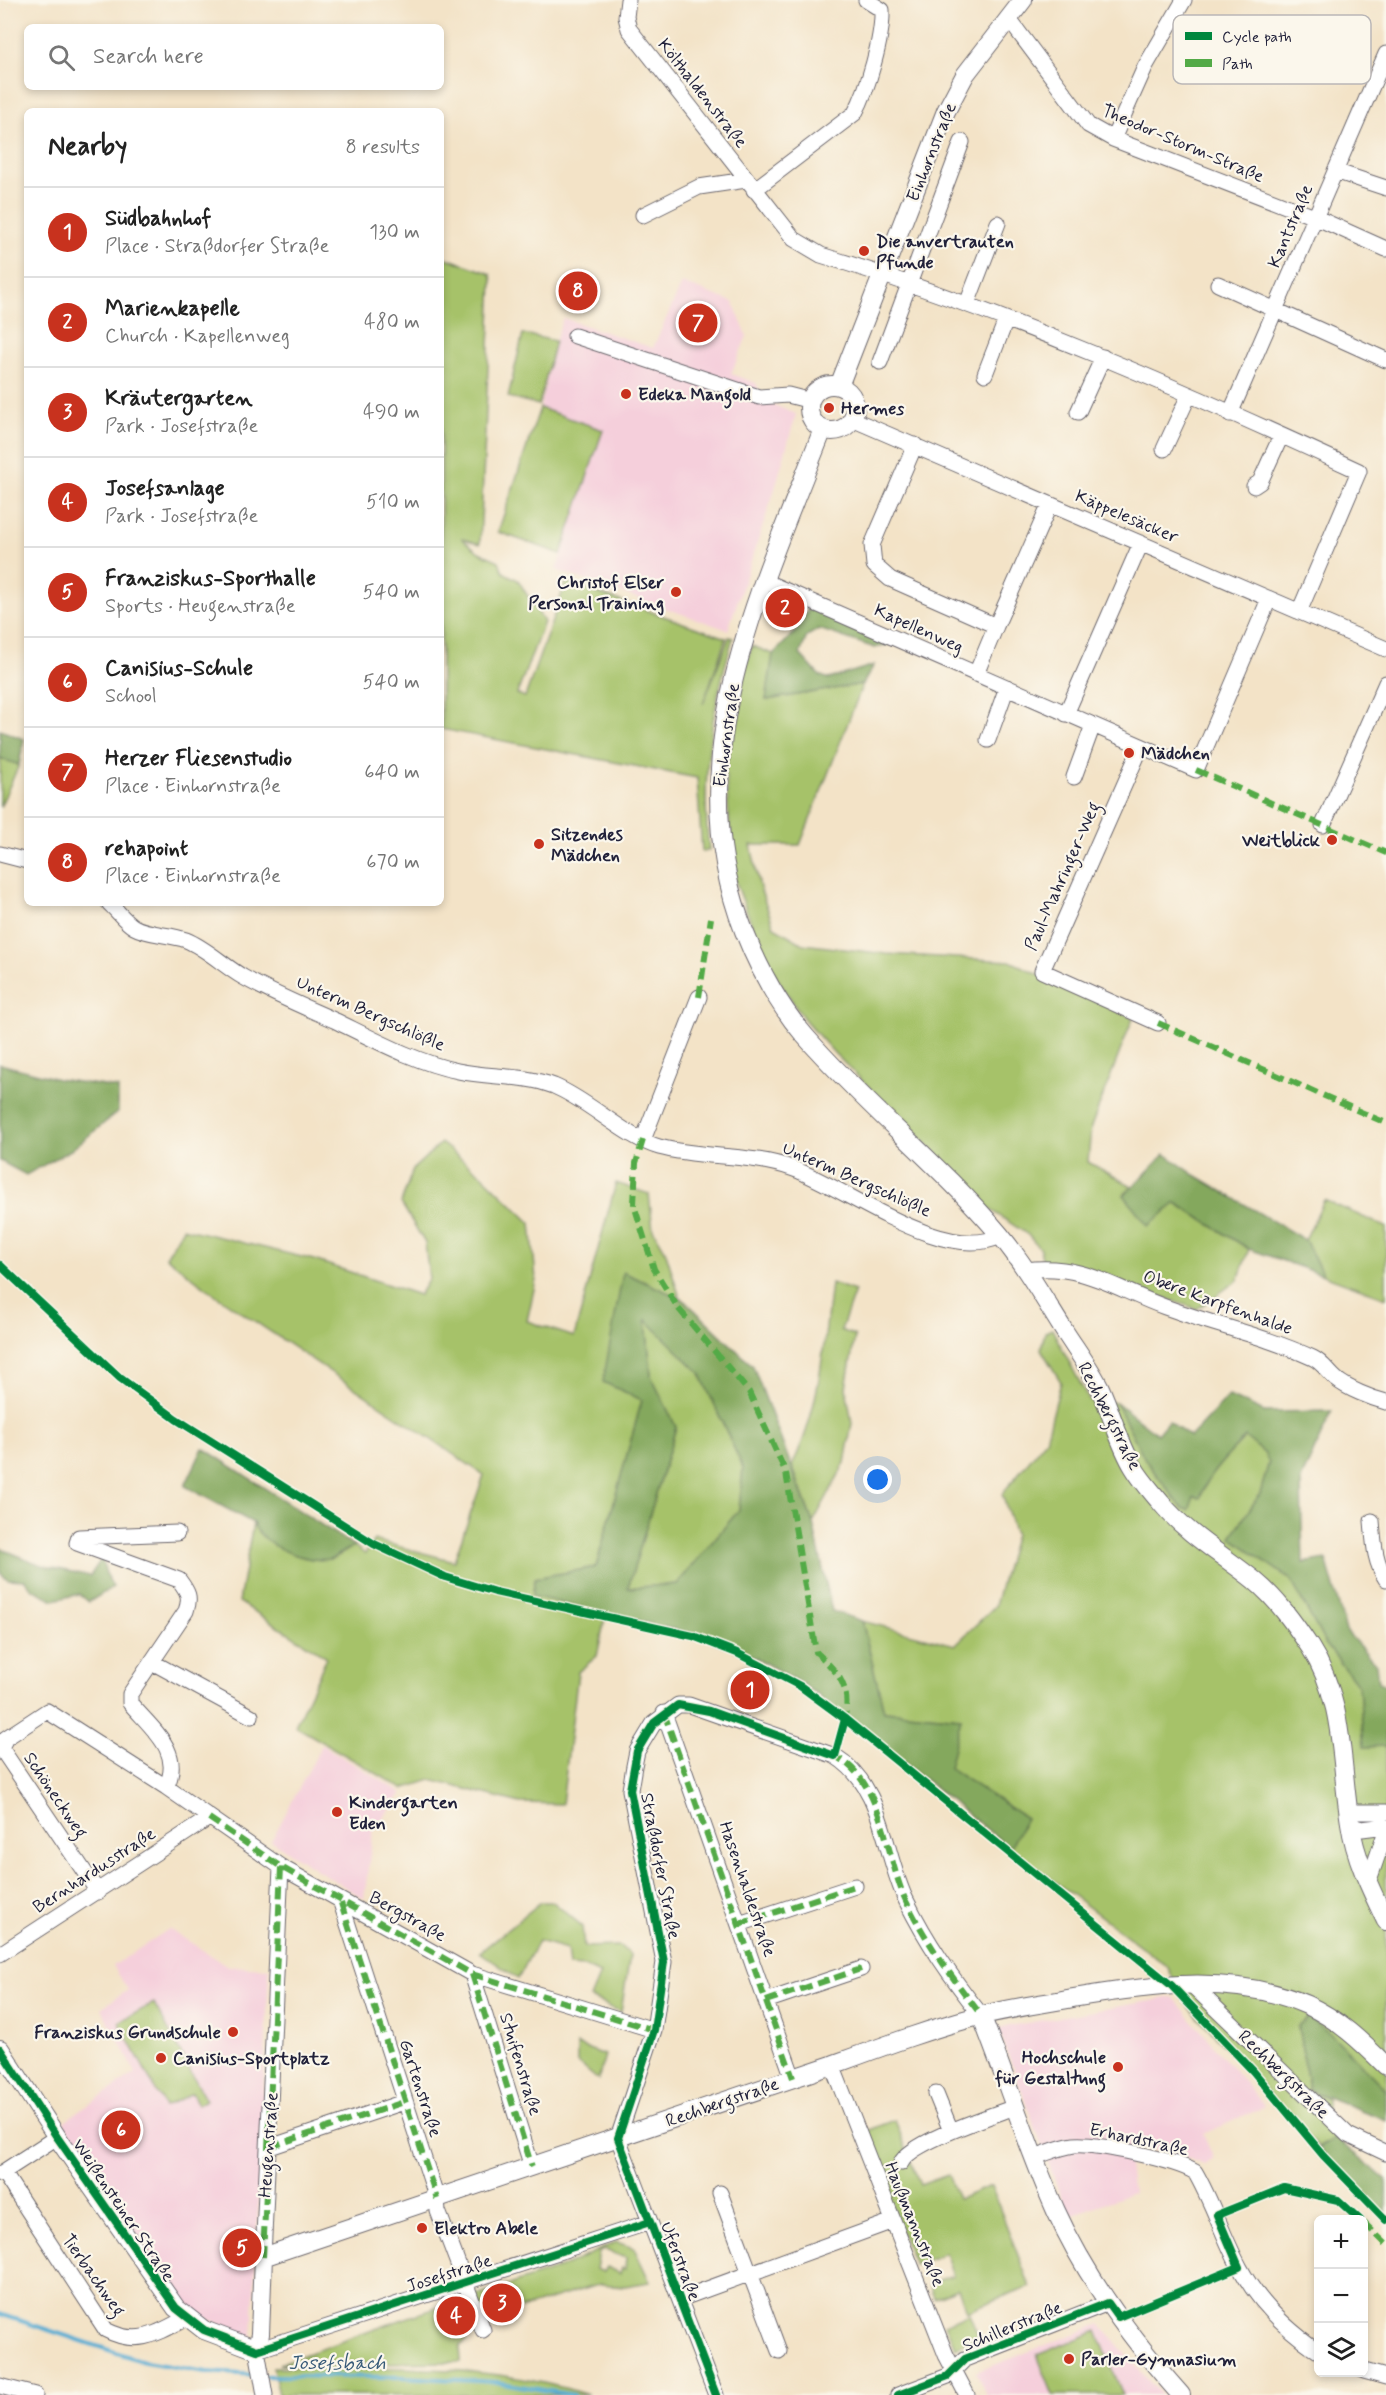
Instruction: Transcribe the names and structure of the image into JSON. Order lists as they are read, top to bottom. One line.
{"streets":{"main road":["Einhornstraße","Rechbergstraße","Heugenstraße","Weißensteiner Straße"],"street":["Költhaldenstraße","Theodor-Storm-Straße","Kantstraße","Käppelesäcker","Kapellenweg","Paul-Mahringer-Weg","Unterm Bergschlößle","Obere Karpfenhalde","Schöneckweg","Straßdorfer Straße","Bernhardusstraße","Hasenhaldestraße","Bergstraße","Stuifenstraße","Gartenstraße","Erhardstraße","Haußmannstraße","Uferstraße","Josefstraße","Tierbachweg","Schillerstraße"]},"crossings":[["Költhaldenstraße","Einhornstraße"],["Költhaldenstraße","Kantstraße"],["Költhaldenstraße","Käppelesäcker"],["Theodor-Storm-Straße","Einhornstraße"],["Theodor-Storm-Straße","Kantstraße"],["Einhornstraße","Käppelesäcker"],["Einhornstraße","Kapellenweg"],["Einhornstraße","Rechbergstraße"],["Käppelesäcker","Kapellenweg"],["Kapellenweg","Paul-Mahringer-Weg"],["Unterm Bergschlößle","Rechbergstraße"],["Obere Karpfenhalde","Rechbergstraße"],["Rechbergstraße","Straßdorfer Straße"],["Rechbergstraße","Hasenhaldestraße"],["Rechbergstraße","Stuifenstraße"],["Rechbergstraße","Gartenstraße"],["Rechbergstraße","Heugenstraße"],["Rechbergstraße","Haußmannstraße"],["Rechbergstraße","Uferstraße"],["Schöneckweg","Bernhardusstraße"],["Schöneckweg","Bergstraße"],["Straßdorfer Straße","Hasenhaldestraße"],["Straßdorfer Straße","Bergstraße"],["Straßdorfer Straße","Uferstraße"],["Bernhardusstraße","Bergstraße"],["Bergstraße","Stuifenstraße"],["Bergstraße","Gartenstraße"],["Bergstraße","Heugenstraße"],["Gartenstraße","Josefstraße"],["Heugenstraße","Weißensteiner Straße"],["Heugenstraße","Josefstraße"],["Weißensteiner Straße","Josefstraße"],["Weißensteiner Straße","Tierbachweg"],["Haußmannstraße","Schillerstraße"],["Uferstraße","Josefstraße"]],"water":["Josefsbach"],"places":["Die anvertrauten Pfunde","Edeka Mangold","Hermes","Christof Elser Personal Training","Mädchen","Weitblick","Sitzendes Mädchen","Kindergarten Eden","Franziskus Grundschule","Canisius-Sportplatz","Hochschule für Gestaltung","Elektro Abele","Parler-Gymnasium"],"legend":["Cycle path","Path"],"page":{"search":"Search here","heading":["Nearby","8 results"],"list":[{"mark":"1","name":"Südbahnhof","note":"Place · Straßdorfer Straße","value":"130 m"},{"mark":"2","name":"Marienkapelle","note":"Church · Kapellenweg","value":"480 m"},{"mark":"3","name":"Kräutergarten","note":"Park · Josefstraße","value":"490 m"},{"mark":"4","name":"Josefsanlage","note":"Park · Josefstraße","value":"510 m"},{"mark":"5","name":"Franziskus-Sporthalle","note":"Sports · Heugenstraße","value":"540 m"},{"mark":"6","name":"Canisius-Schule","note":"School","value":"540 m"},{"mark":"7","name":"Herzer Fliesenstudio","note":"Place · Einhornstraße","value":"640 m"},{"mark":"8","name":"rehapoint","note":"Place · Einhornstraße","value":"670 m"}],"pins":["8","7","2","1","6","5","3","4"],"map_buttons":["+","−"]}}
